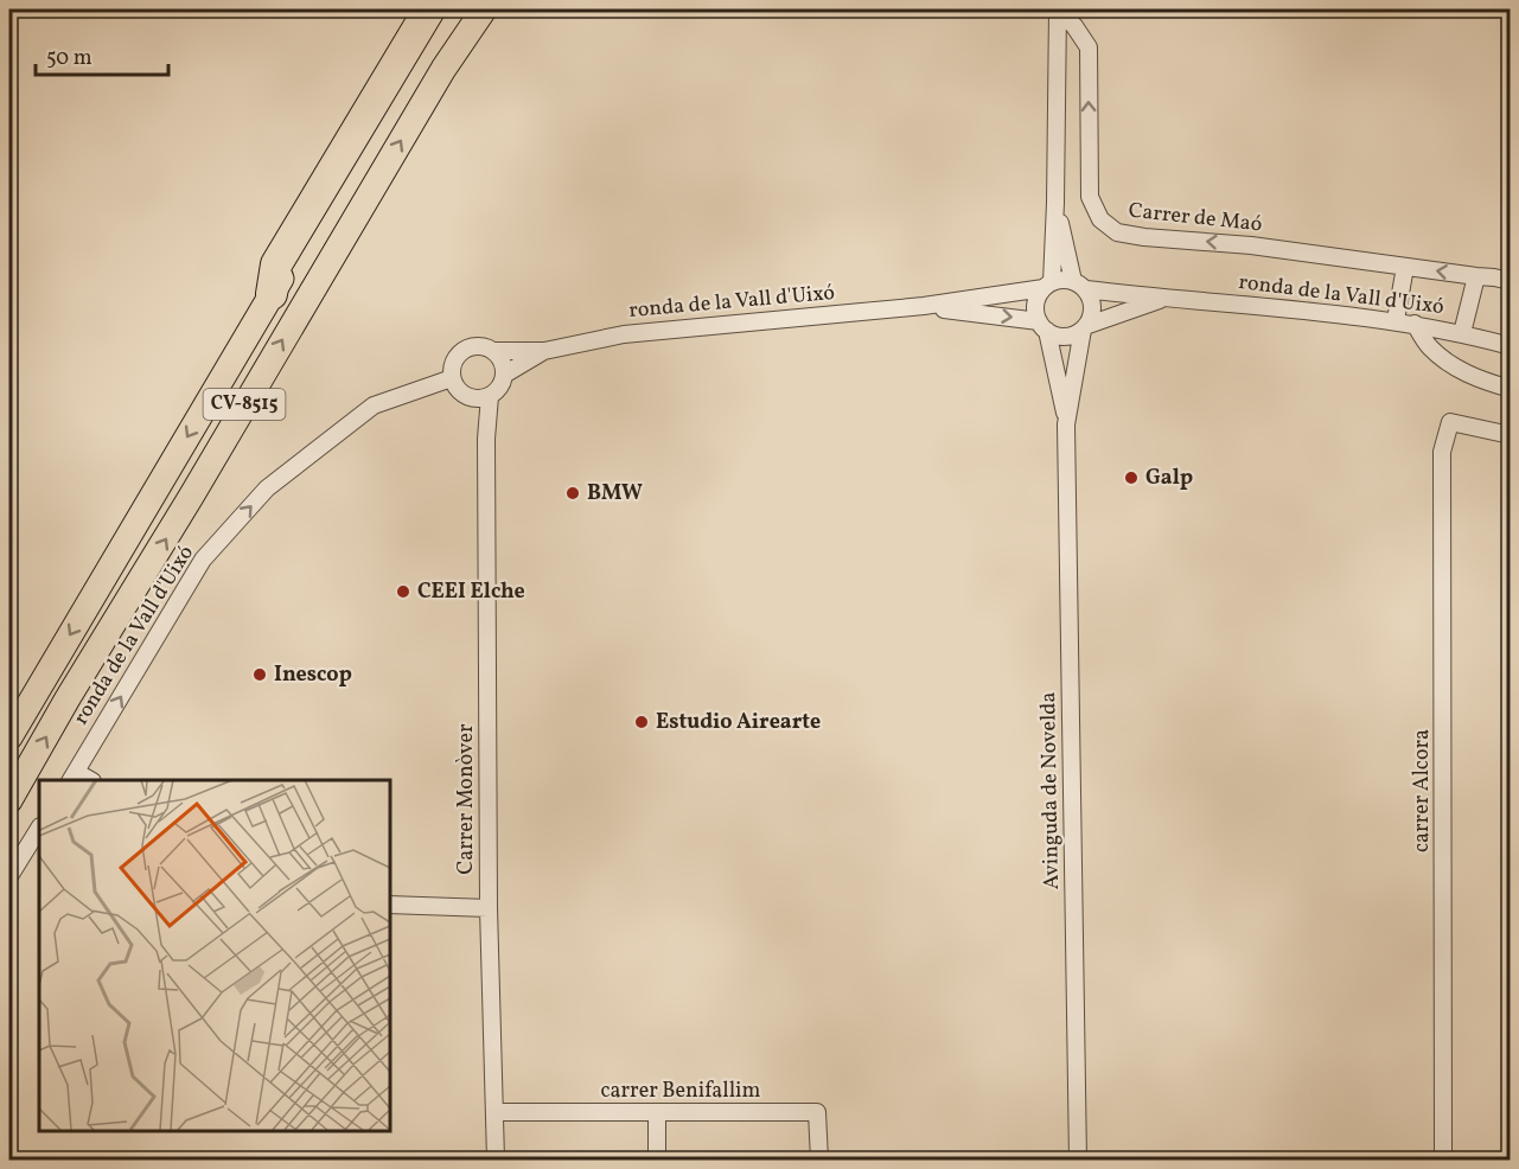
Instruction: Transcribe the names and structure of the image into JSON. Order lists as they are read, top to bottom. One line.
{"streets":{"main road":["CV-8515"],"street":["Carrer de Maó","ronda de la Vall d'Uixó","Avinguda de Novelda","carrer Alcora","Carrer Monòver","carrer Benifallim"]},"crossings":[["ronda de la Vall d'Uixó","Carrer Monòver"],["Carrer Monòver","carrer Benifallim"]],"one_way":["Carrer de Maó"],"places":["Galp","BMW","CEEI Elche","Inescop","Estudio Airearte"],"scale_bar":"50 m"}
